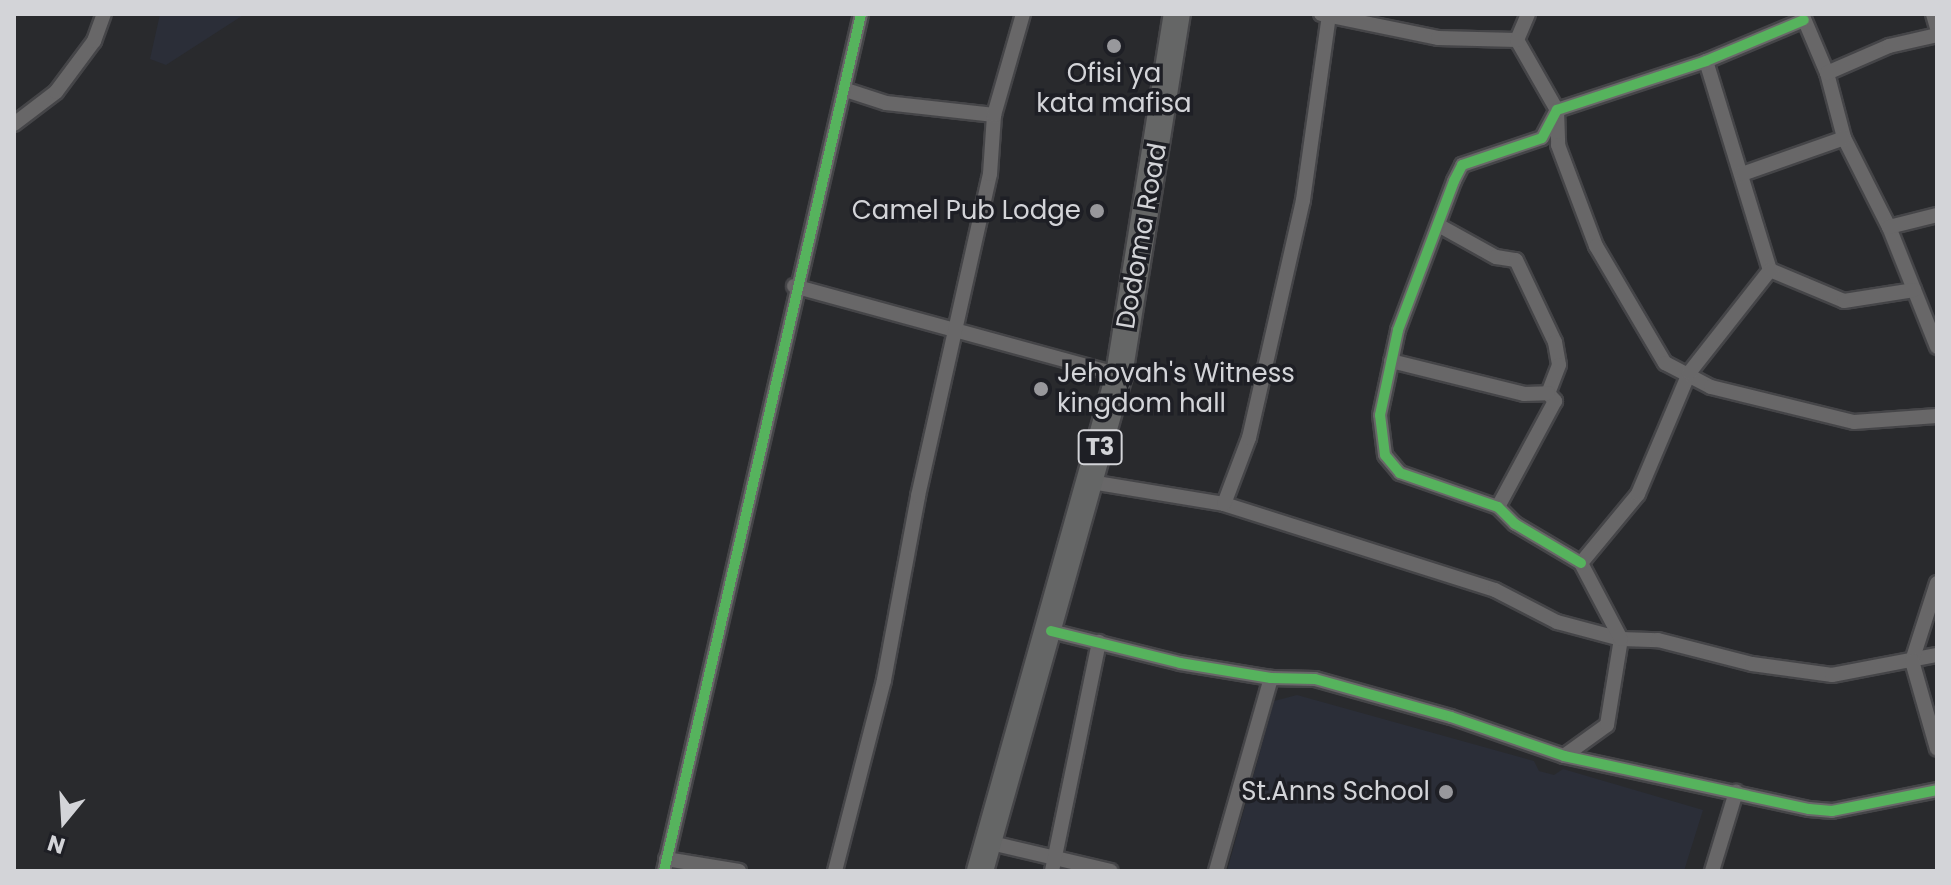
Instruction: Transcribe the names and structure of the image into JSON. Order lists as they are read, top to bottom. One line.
{"streets":{"highway":["Dodoma Road","T3"]},"places":["Ofisi ya kata mafisa","Camel Pub Lodge","Jehovah's Witness kingdom hall","St.Anns School"],"north":"bottom"}
